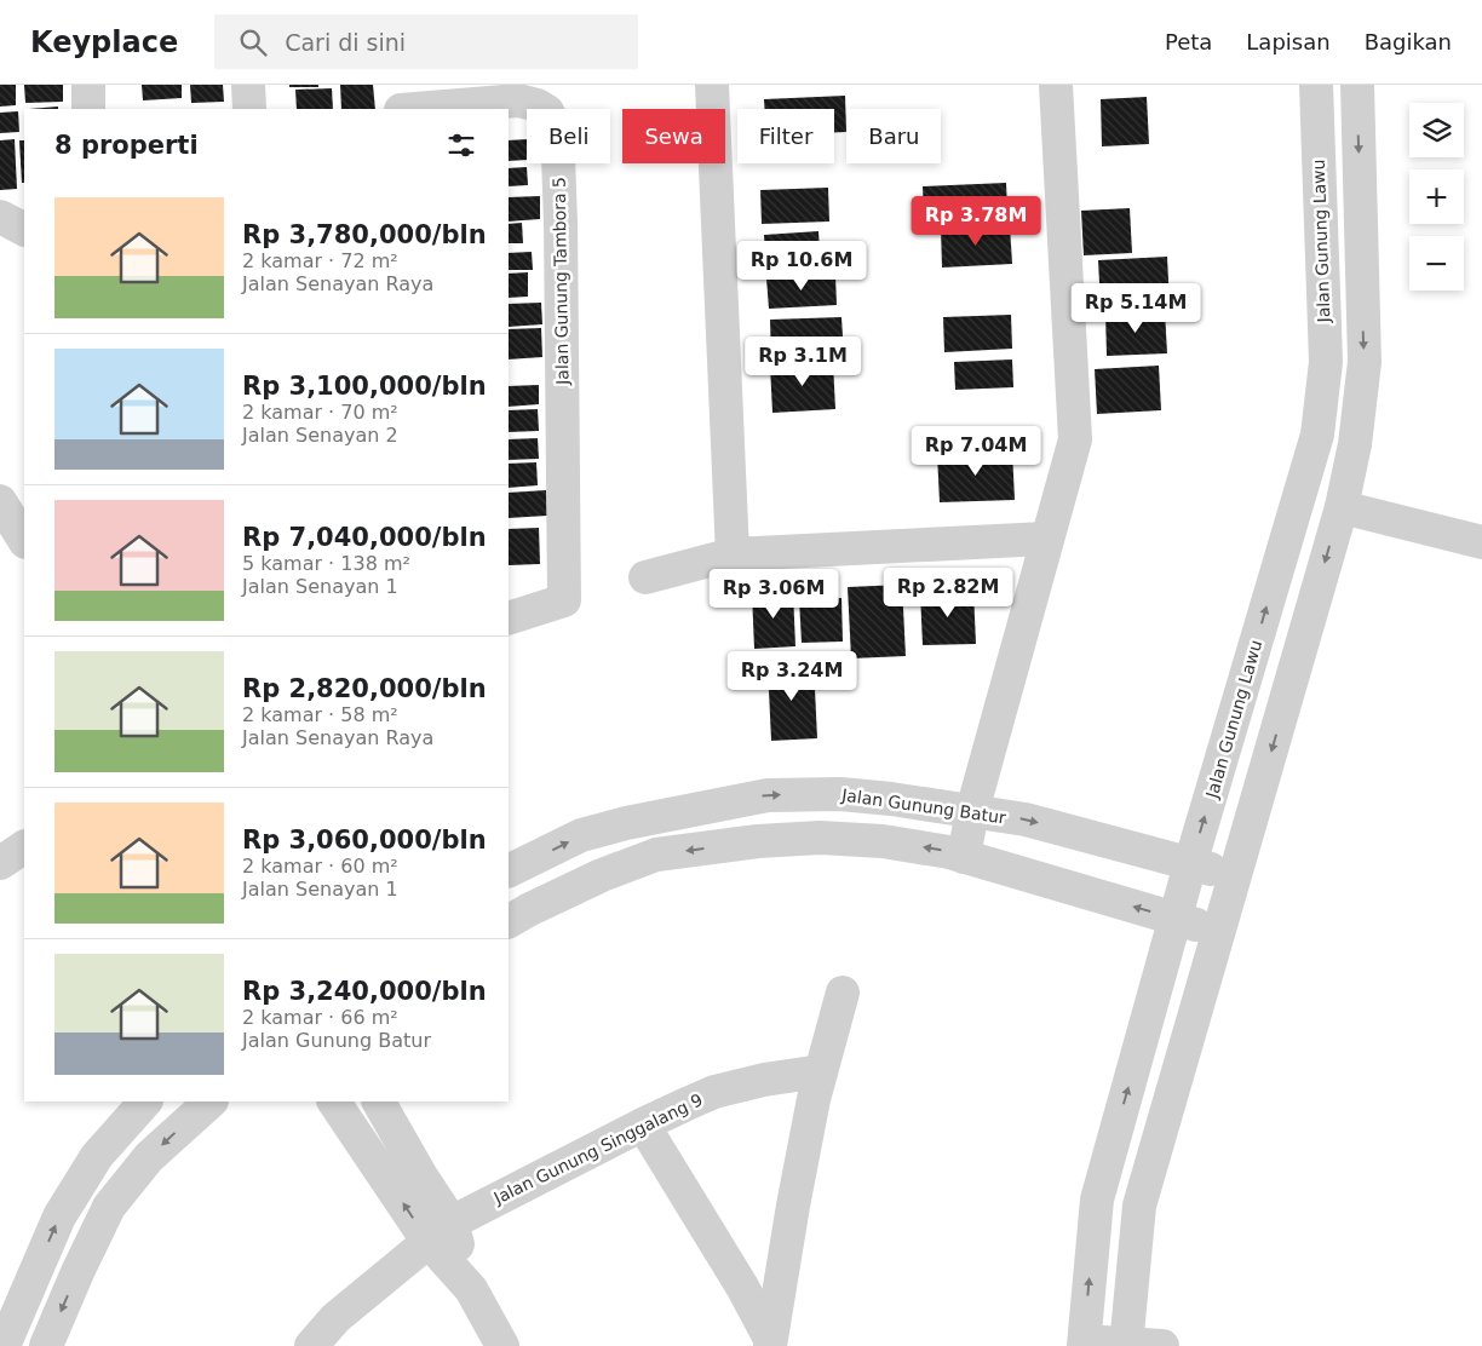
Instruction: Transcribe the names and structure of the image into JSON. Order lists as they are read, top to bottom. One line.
{"streets":{"street":["Jalan Gunung Lawu","Jalan Gunung Tambora 5","Jalan Gunung Batur","Jalan Gunung Singgalang 9"]},"crossings":[["Jalan Gunung Lawu","Jalan Gunung Batur"]],"page":{"header":"Keyplace","search":"Cari di sini","nav":["Peta","Lapisan","Bagikan"],"map_buttons":["+","−"],"chip":["Beli","Sewa","Filter","Baru"],"heading":"8 properti","list":[{"name":"Rp 3,780,000/bln","note":"2 kamar · 72 m² · Jalan Senayan Raya"},{"name":"Rp 3,100,000/bln","note":"2 kamar · 70 m² · Jalan Senayan 2"},{"name":"Rp 7,040,000/bln","note":"5 kamar · 138 m² · Jalan Senayan 1"},{"name":"Rp 2,820,000/bln","note":"2 kamar · 58 m² · Jalan Senayan Raya"},{"name":"Rp 3,060,000/bln","note":"2 kamar · 60 m² · Jalan Senayan 1"},{"name":"Rp 3,240,000/bln","note":"2 kamar · 66 m² · Jalan Gunung Batur"}],"price":["Rp 3.78M","Rp 10.6M","Rp 5.14M","Rp 3.1M","Rp 7.04M","Rp 2.82M","Rp 3.06M","Rp 3.24M"]}}
